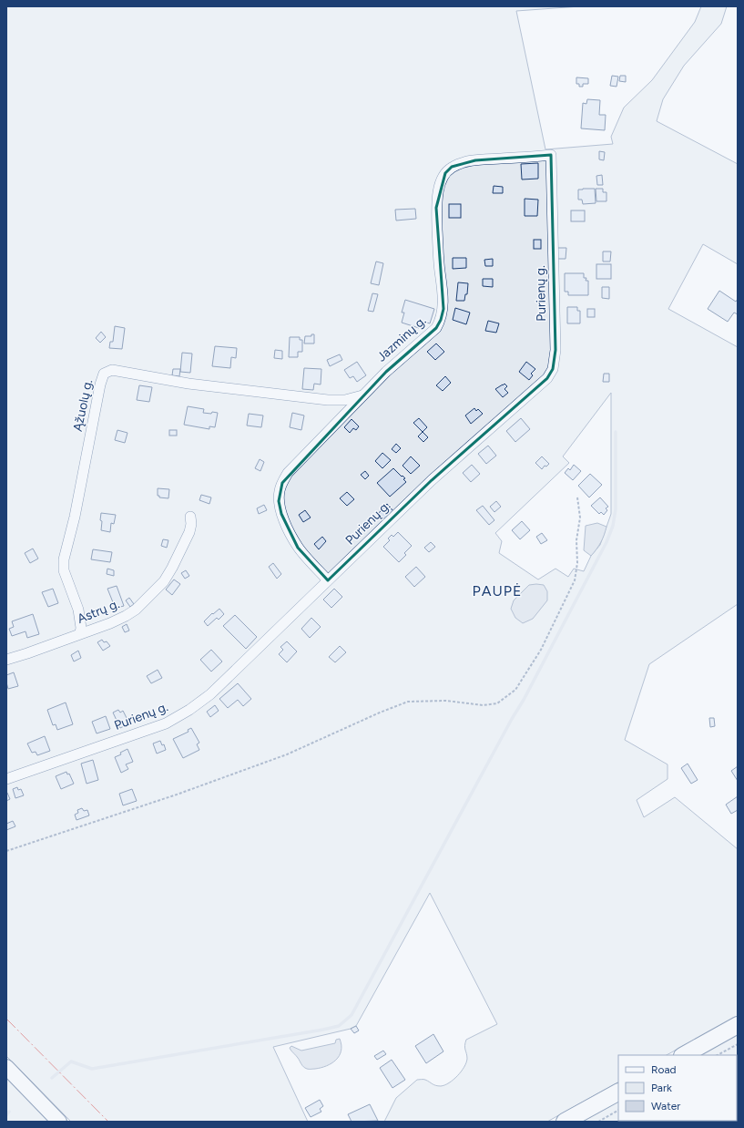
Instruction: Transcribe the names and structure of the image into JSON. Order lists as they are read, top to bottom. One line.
{"streets":{"street":["Purienų g.","Jazminų g.","Ąžuolų g.","Astrų g."]},"crossings":[["Purienų g.","Jazminų g."],["Jazminų g.","Ąžuolų g."],["Ąžuolų g.","Astrų g."]],"districts":["PAUPĖ"],"legend":["Road","Park","Water"]}
